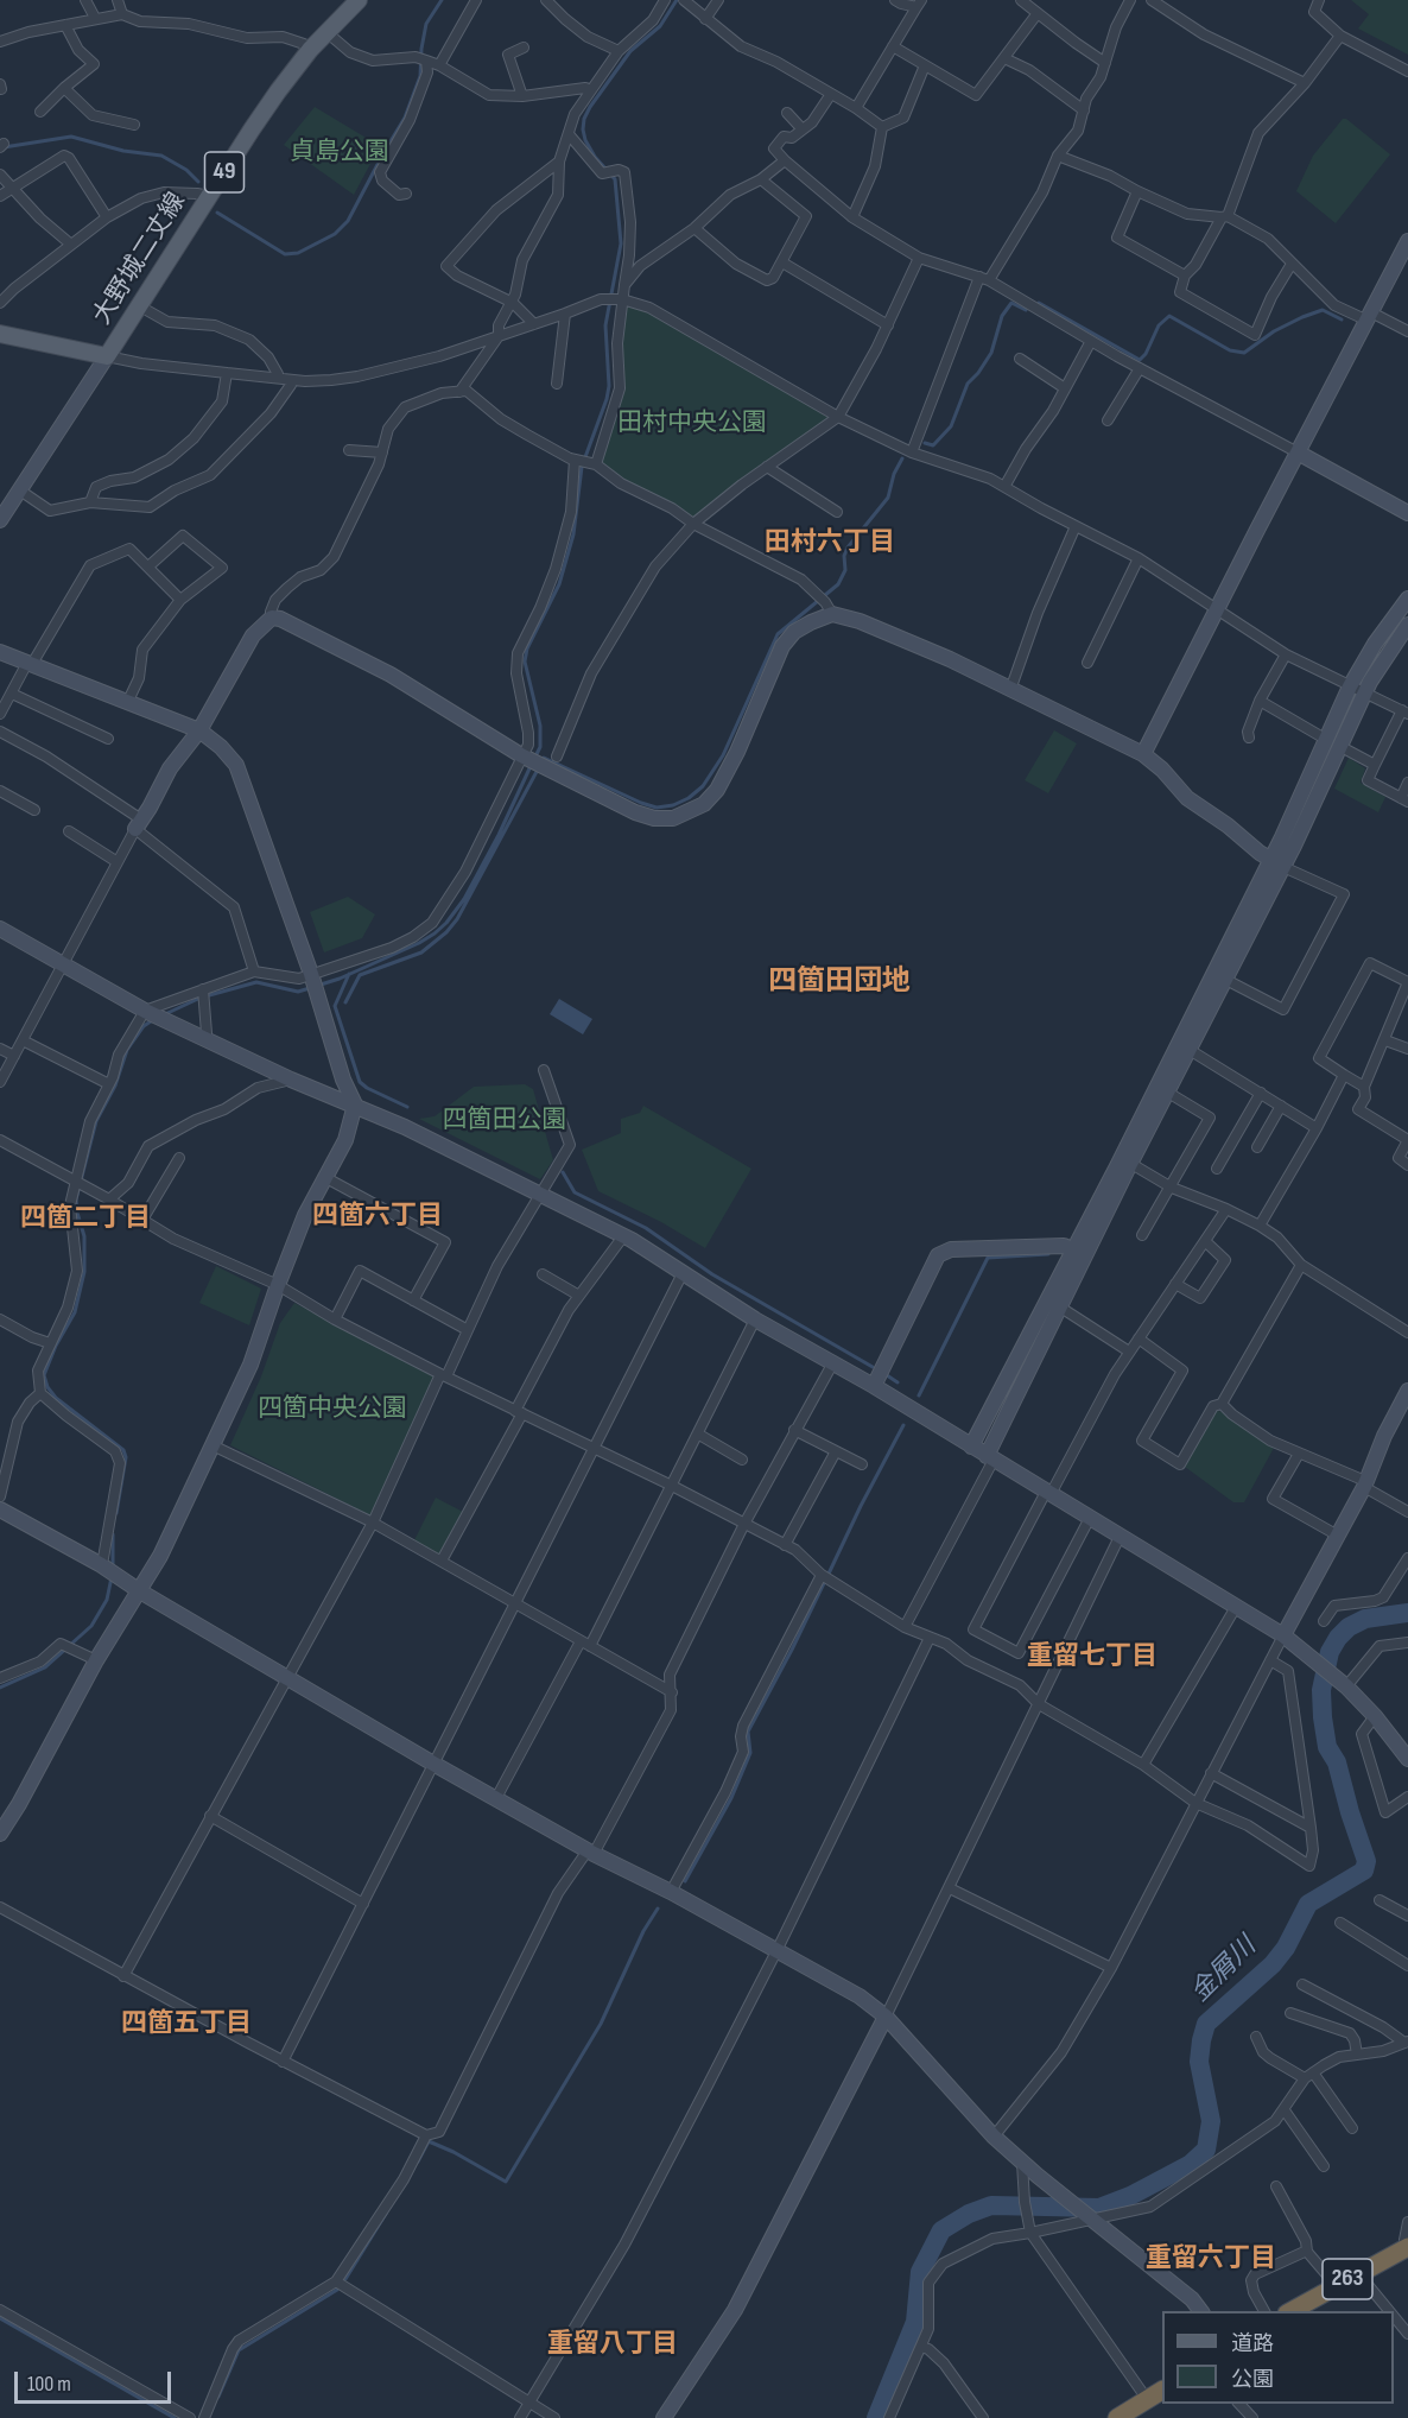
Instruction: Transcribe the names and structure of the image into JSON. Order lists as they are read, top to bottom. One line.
{"streets":{"highway":["263"],"main road":["49","大野城二丈線"]},"districts":["田村六丁目","四箇田団地","四箇六丁目","四箇二丁目","重留七丁目","四箇五丁目","重留六丁目","重留八丁目"],"water":["金屑川"],"parks":["貞島公園","田村中央公園","四箇田公園","四箇中央公園"],"legend":["道路","公園"],"scale_bar":"100 m"}
